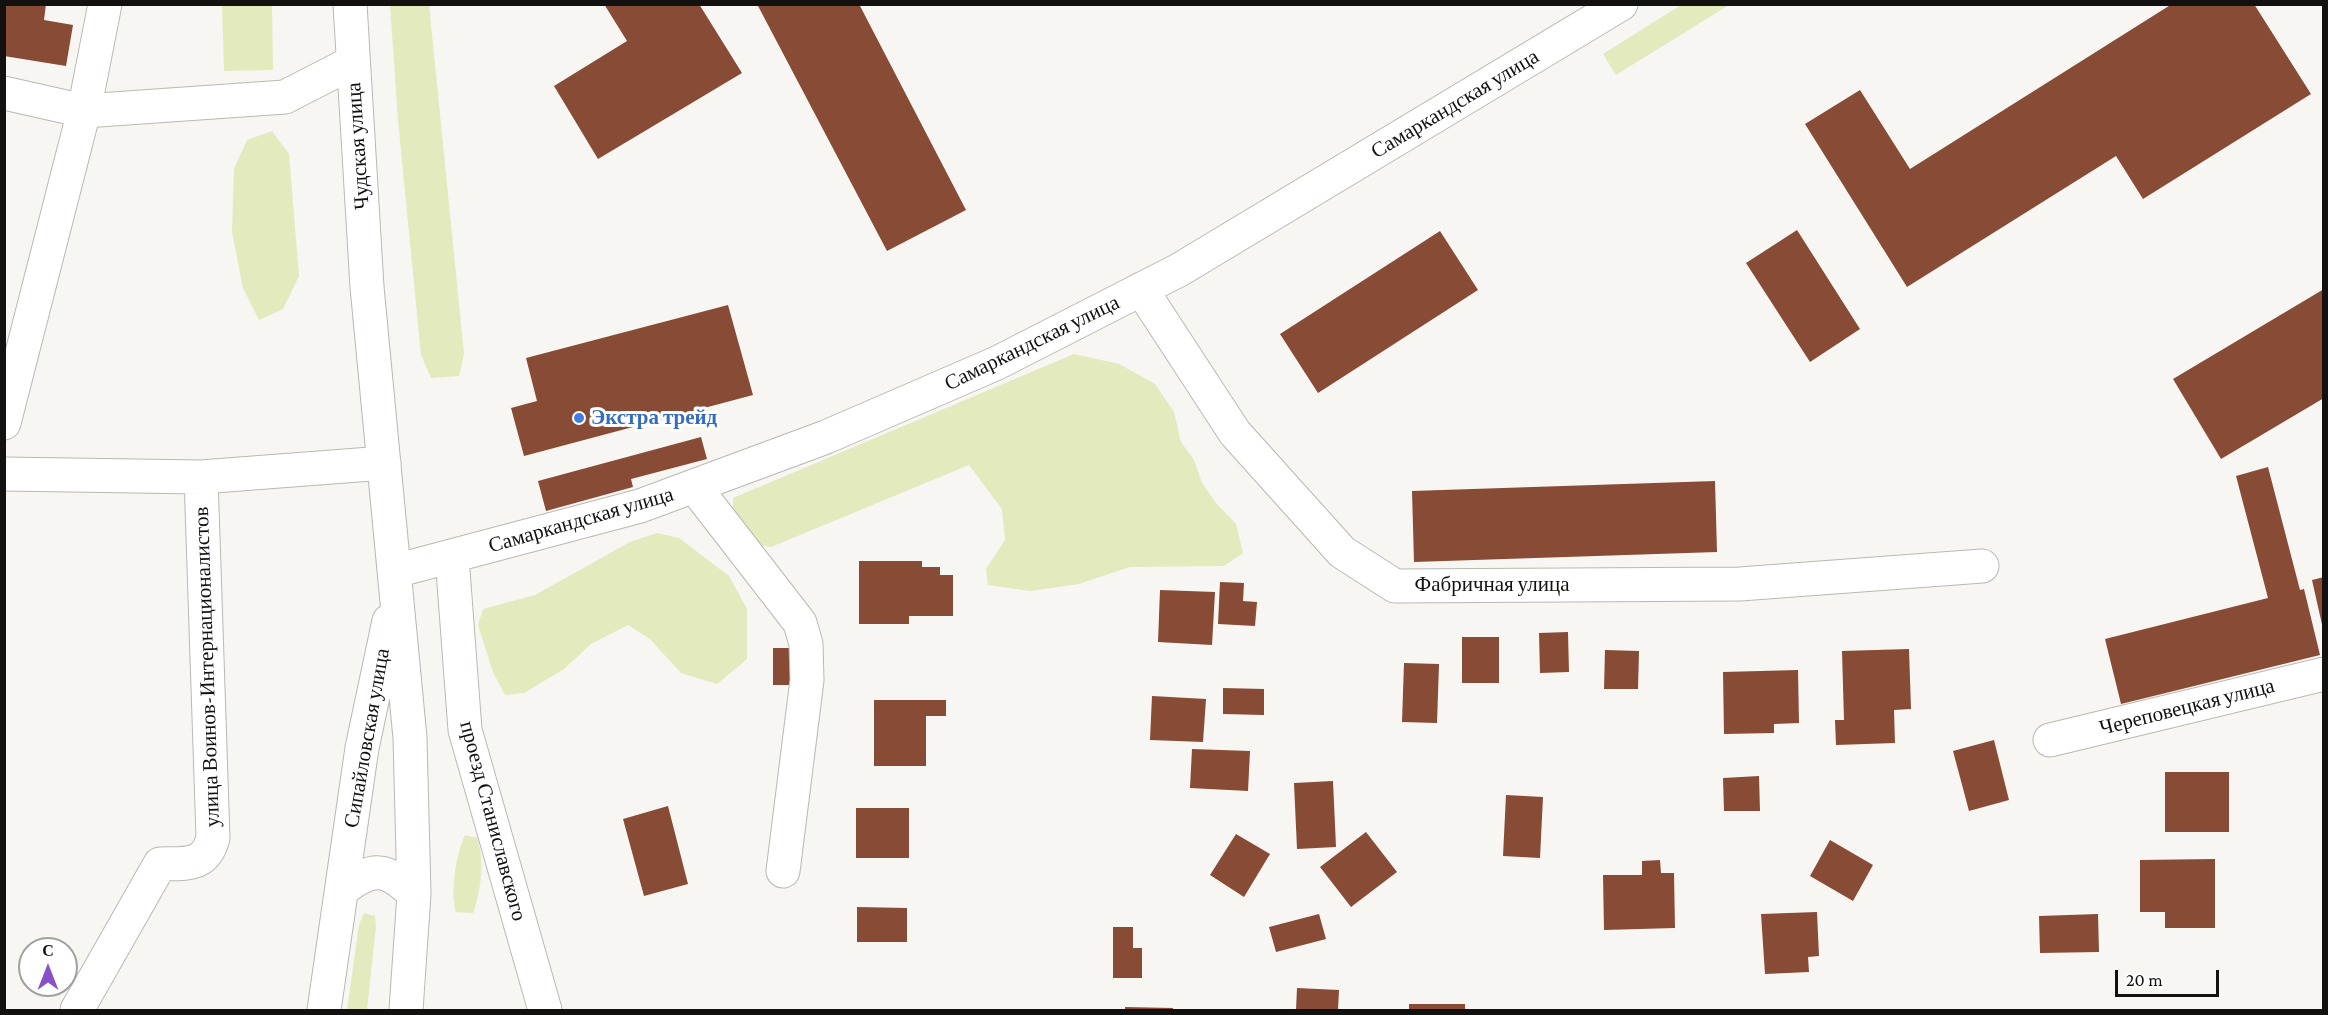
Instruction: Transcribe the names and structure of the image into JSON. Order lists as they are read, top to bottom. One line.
{"streets":{"street":["Самаркандская улица","Чудская улица","Фабричная улица","улица Воинов-Интернационалистов","Череповецкая улица","Сипайловская улица","проезд Станиславского"]},"crossings":[["Самаркандская улица","Фабричная улица"],["Самаркандская улица","Сипайловская улица"],["Самаркандская улица","проезд Станиславского"],["Чудская улица","Сипайловская улица"]],"places":["Экстра трейд"],"scale_bar":"20 m","north":"top"}
